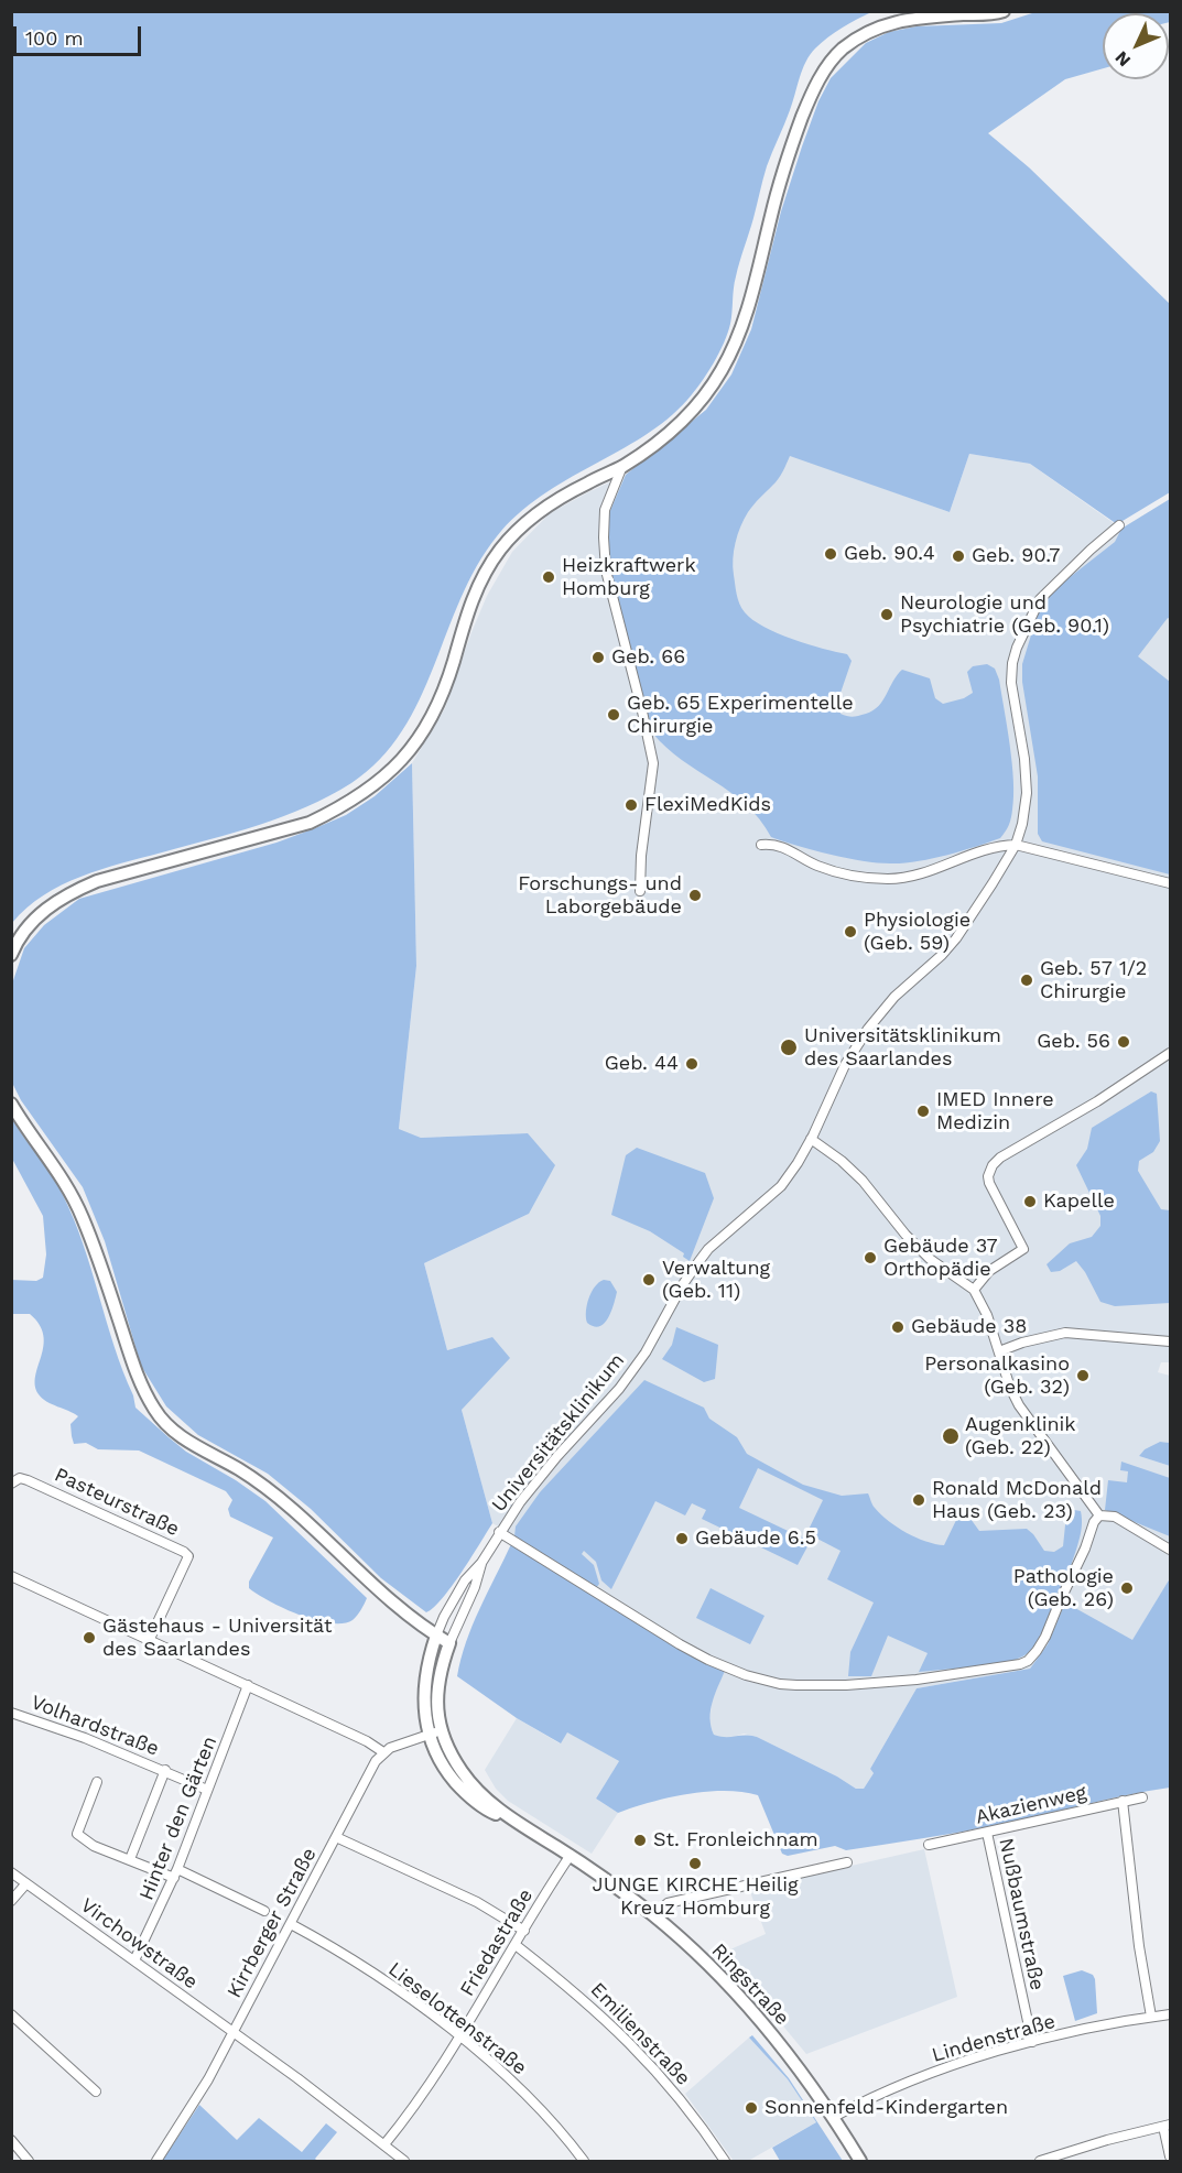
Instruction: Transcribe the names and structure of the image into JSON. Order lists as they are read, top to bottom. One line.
{"streets":{"street":["Universitätsklinikum","Pasteurstraße","Volhardstraße","Akazienweg","Hinter den Gärten","Nußbaumstraße","Kirrberger Straße","Friedastraße","Virchowstraße","Ringstraße","Lieselottenstraße","Emilienstraße","Lindenstraße"]},"crossings":[["Volhardstraße","Hinter den Gärten"],["Akazienweg","Nußbaumstraße"],["Hinter den Gärten","Virchowstraße"],["Nußbaumstraße","Lindenstraße"],["Kirrberger Straße","Virchowstraße"],["Kirrberger Straße","Lieselottenstraße"],["Friedastraße","Virchowstraße"],["Friedastraße","Ringstraße"],["Friedastraße","Lieselottenstraße"],["Friedastraße","Emilienstraße"],["Ringstraße","Lindenstraße"]],"places":["Geb. 90.4","Geb. 90.7","Heizkraftwerk Homburg","Neurologie und Psychiatrie (Geb. 90.1)","Geb. 66","Geb. 65 Experimentelle Chirurgie","FlexiMedKids","Forschungs- und Laborgebäude","Physiologie (Geb. 59)","Geb. 57 1/2 Chirurgie","Geb. 56","Universitätsklinikum des Saarlandes","Geb. 44","IMED Innere Medizin","Kapelle","Gebäude 37 Orthopädie","Verwaltung (Geb. 11)","Gebäude 38","Personalkasino (Geb. 32)","Augenklinik (Geb. 22)","Ronald McDonald Haus (Geb. 23)","Gebäude 6.5","Pathologie (Geb. 26)","Gästehaus - Universität des Saarlandes","St. Fronleichnam","JUNGE KIRCHE Heilig Kreuz Homburg","Sonnenfeld-Kindergarten"],"scale_bar":"100 m","north":"bottom left"}
